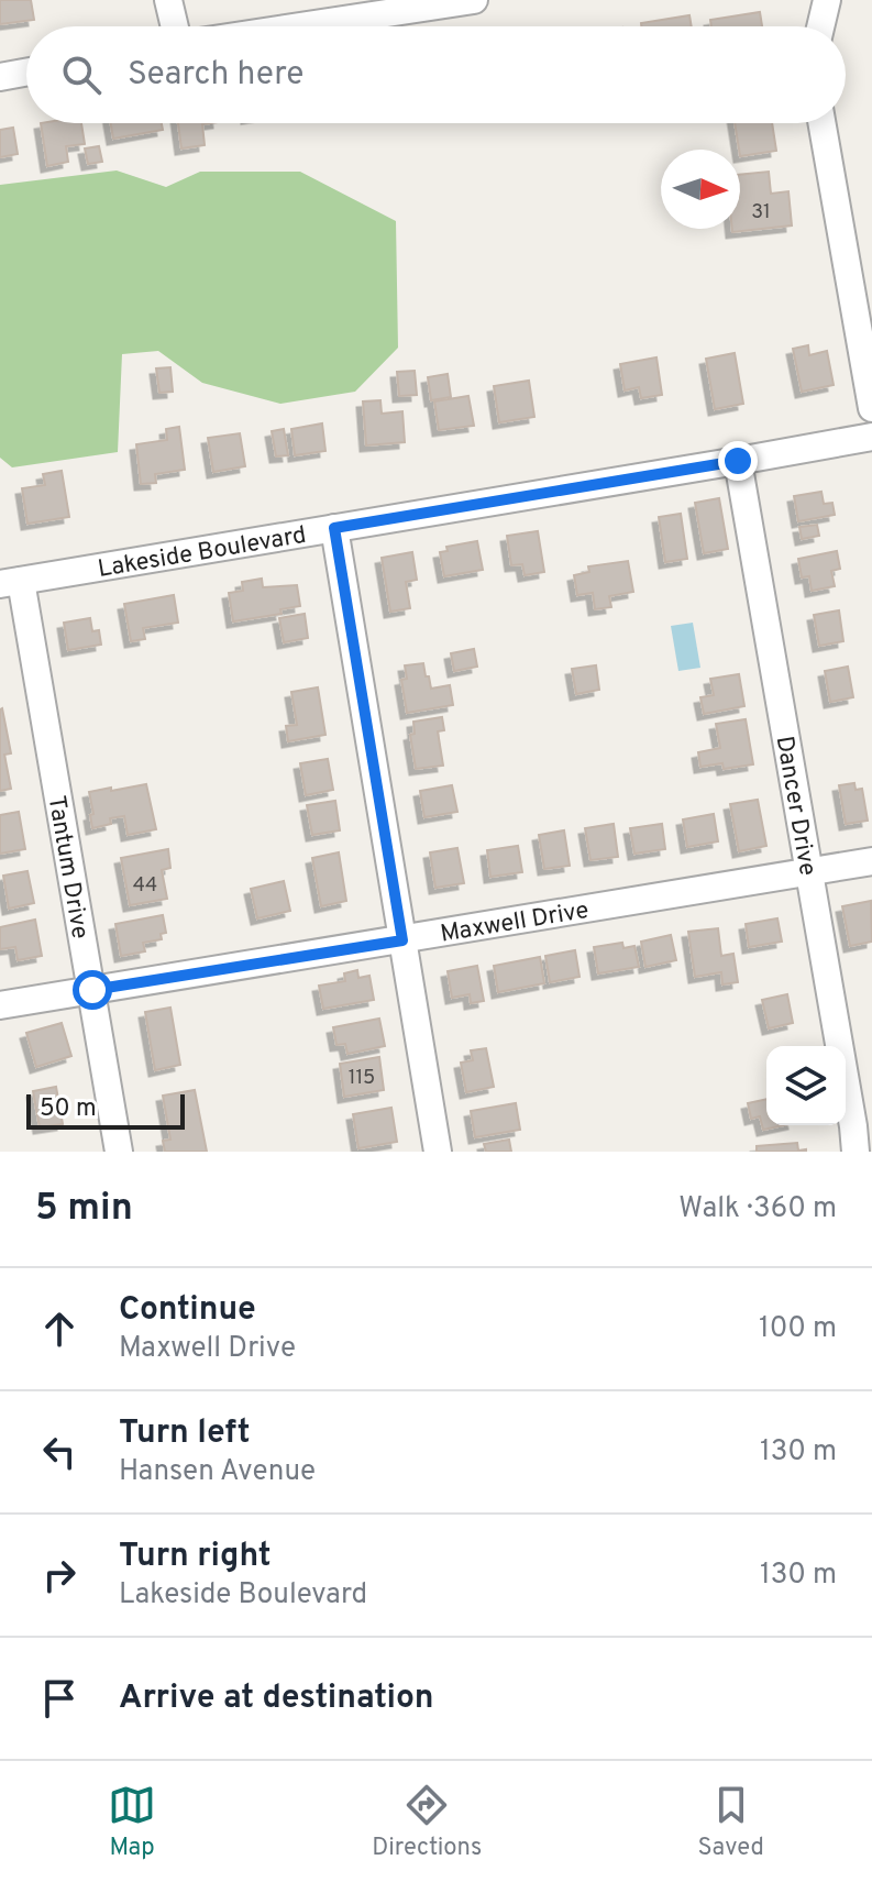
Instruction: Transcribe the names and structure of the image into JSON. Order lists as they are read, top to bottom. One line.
{"streets":{"street":["Lakeside Boulevard","Dancer Drive","Tantum Drive","Maxwell Drive"]},"crossings":[["Lakeside Boulevard","Dancer Drive"],["Lakeside Boulevard","Tantum Drive"],["Dancer Drive","Maxwell Drive"],["Tantum Drive","Maxwell Drive"]],"house_numbers":["31","44","115"],"scale_bar":"50 m","north":"right","page":{"search":"Search here","scale":"50 m","heading":["5 min","Walk · 360 m"],"list":[["Continue","Maxwell Drive","100 m"],["Turn left","Hansen Avenue","130 m"],["Turn right","Lakeside Boulevard","130 m"],"Arrive at destination"],"nav":["Map","Directions","Saved"]}}
